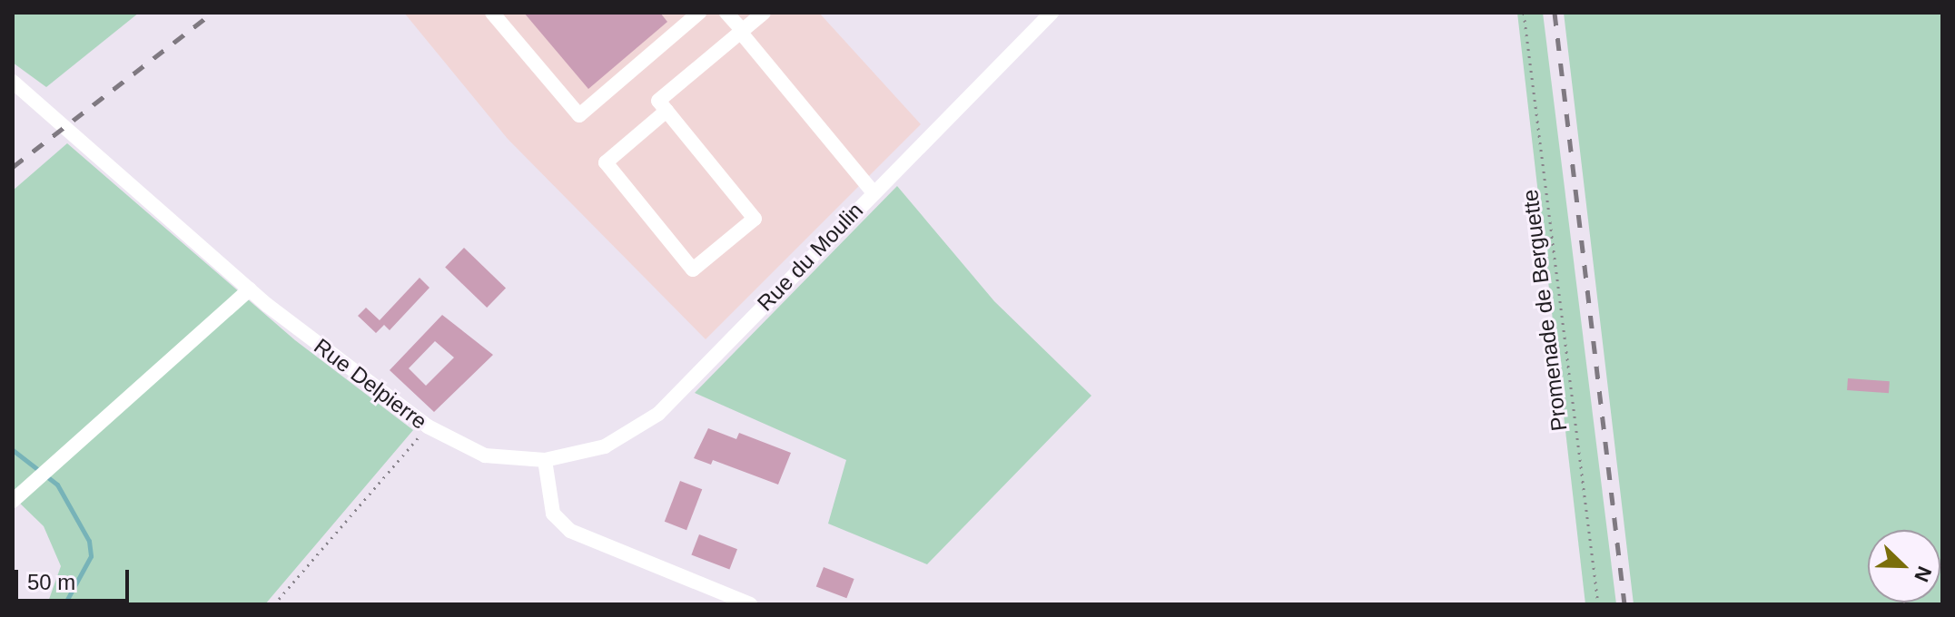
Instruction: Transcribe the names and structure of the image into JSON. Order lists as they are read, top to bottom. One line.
{"streets":{"street":["Rue du Moulin","Rue Delpierre"],"path":["Promenade de Berguette"]},"crossings":[["Rue du Moulin","Rue Delpierre"]],"scale_bar":"50 m","north":"bottom right"}
